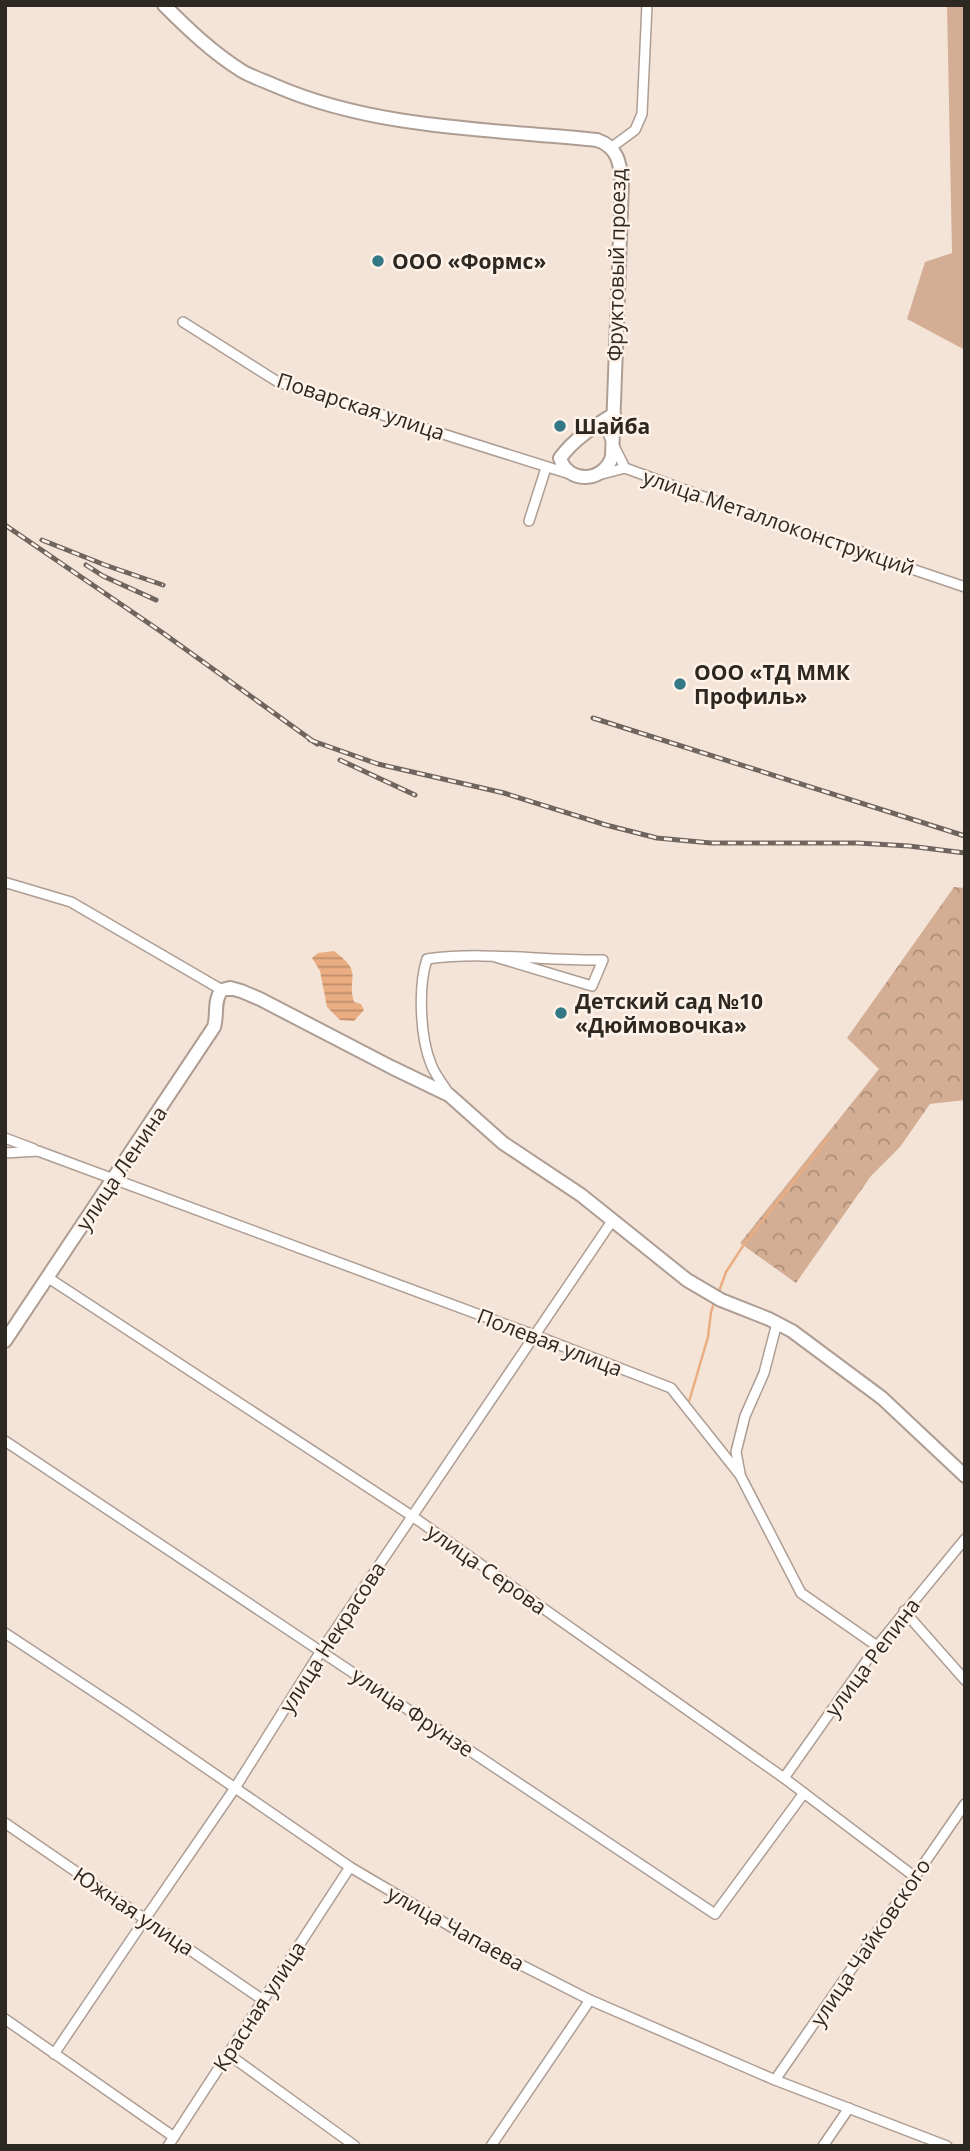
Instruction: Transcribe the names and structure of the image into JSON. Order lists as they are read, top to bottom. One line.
{"streets":{"street":["Фруктовый проезд","Поварская улица","улица Металлоконструкций","улица Ленина","Полевая улица","улица Серова","улица Некрасова","улица Репина","улица Фрунзе","Южная улица","улица Чапаева","улица Чайковского","Красная улица"]},"crossings":[["Фруктовый проезд","Поварская улица"],["улица Ленина","Полевая улица"],["улица Ленина","улица Серова"],["Полевая улица","улица Некрасова"],["Полевая улица","улица Репина"],["улица Серова","улица Некрасова"],["улица Серова","улица Репина"],["улица Серова","улица Фрунзе"],["улица Серова","улица Чайковского"],["улица Некрасова","улица Фрунзе"],["улица Некрасова","Южная улица"],["улица Некрасова","улица Чапаева"],["Южная улица","Красная улица"],["улица Чапаева","улица Чайковского"],["улица Чапаева","Красная улица"]],"places":["ООО «Формс»","Шайба","ООО «ТД ММК Профиль»","Детский сад №10 «Дюймовочка»"]}
